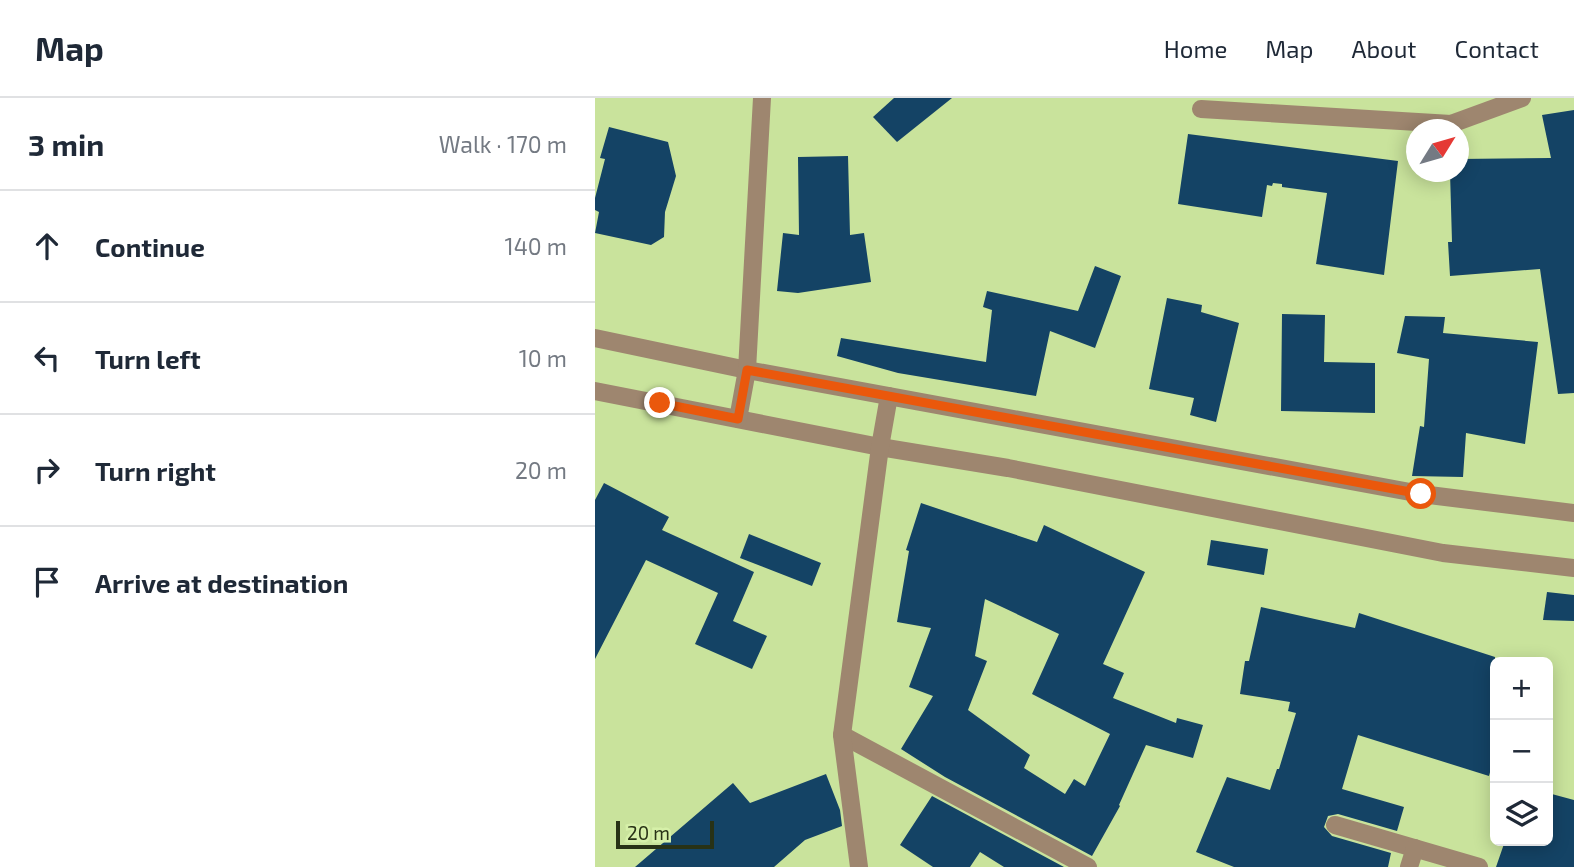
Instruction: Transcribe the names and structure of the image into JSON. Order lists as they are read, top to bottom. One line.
{"scale_bar":"20 m","north":"top right","page":{"header":"Map","nav":["Home","Map","About","Contact"],"heading":["3 min","Walk · 170 m"],"list":[["Continue","140 m"],["Turn left","10 m"],["Turn right","20 m"],"Arrive at destination"],"map_buttons":["+","−"],"scale":"20 m"}}
